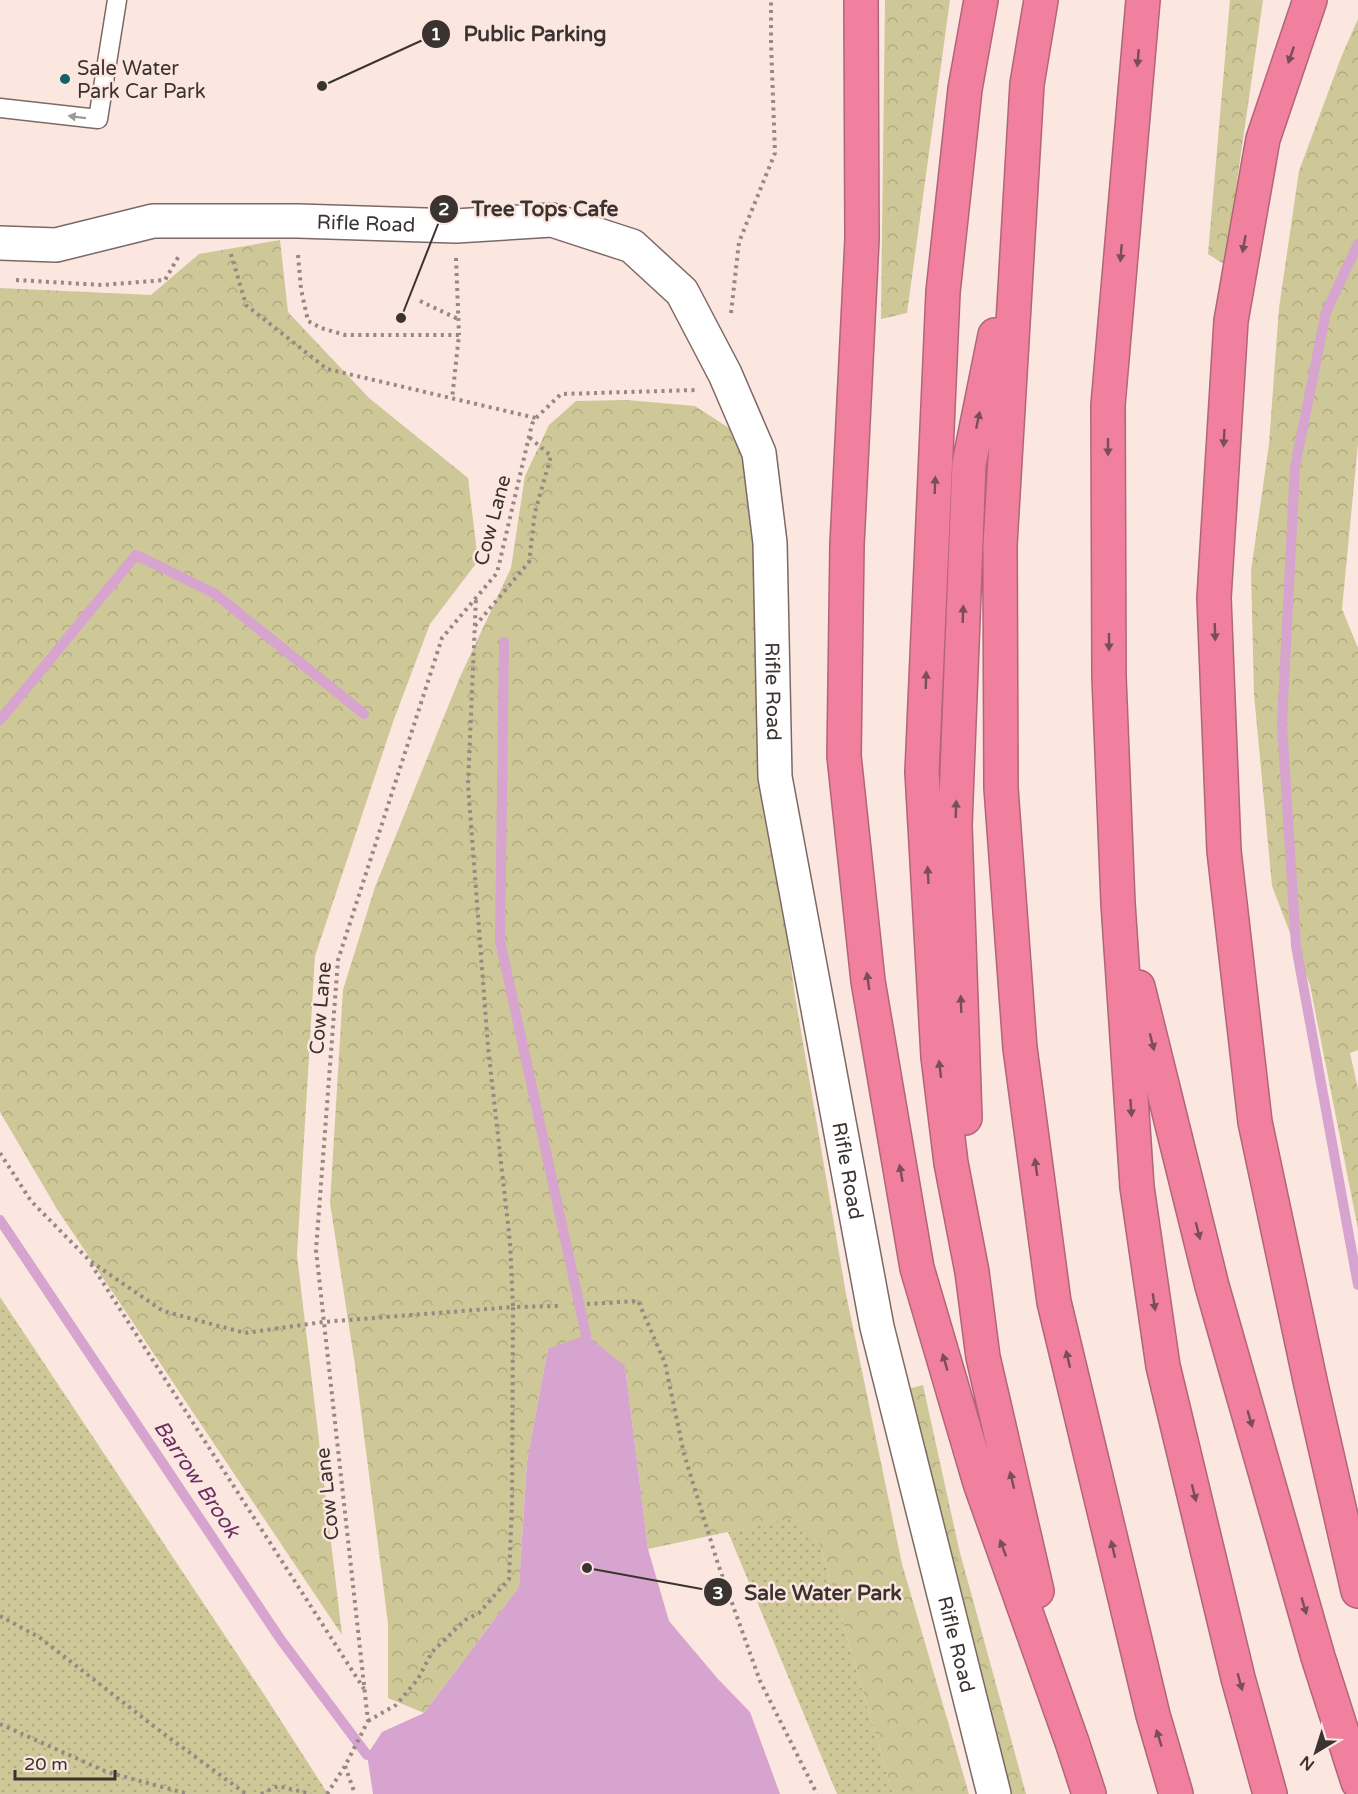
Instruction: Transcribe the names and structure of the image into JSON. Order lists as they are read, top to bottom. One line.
{"streets":{"street":["Rifle Road"],"path":["Cow Lane"]},"crossings":[["Rifle Road","Cow Lane"]],"water":["Barrow Brook"],"places":["Sale Water Park Car Park","Public Parking","Tree Tops Cafe","Sale Water Park"],"scale_bar":"20 m","north":"bottom left"}
